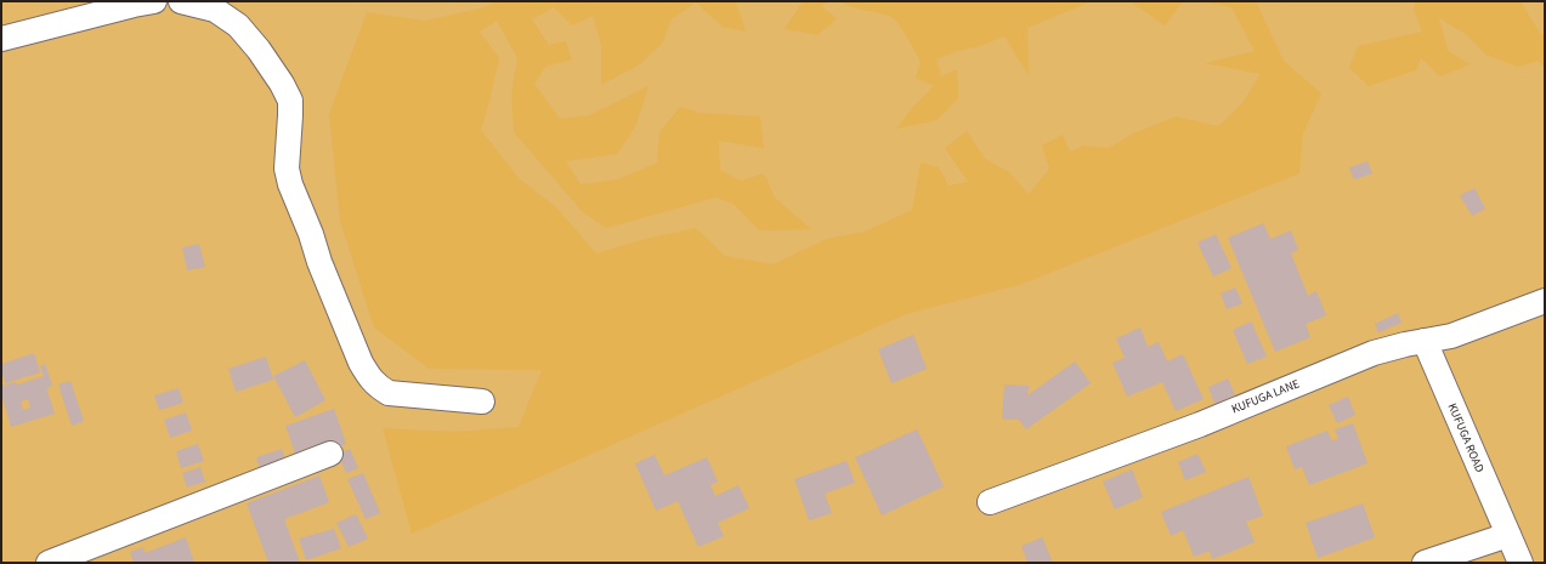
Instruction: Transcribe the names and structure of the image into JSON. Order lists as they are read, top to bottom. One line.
{"streets":{"street":["KUFUGA LANE","KUFUGA ROAD"]},"crossings":[["KUFUGA LANE","KUFUGA ROAD"]]}
